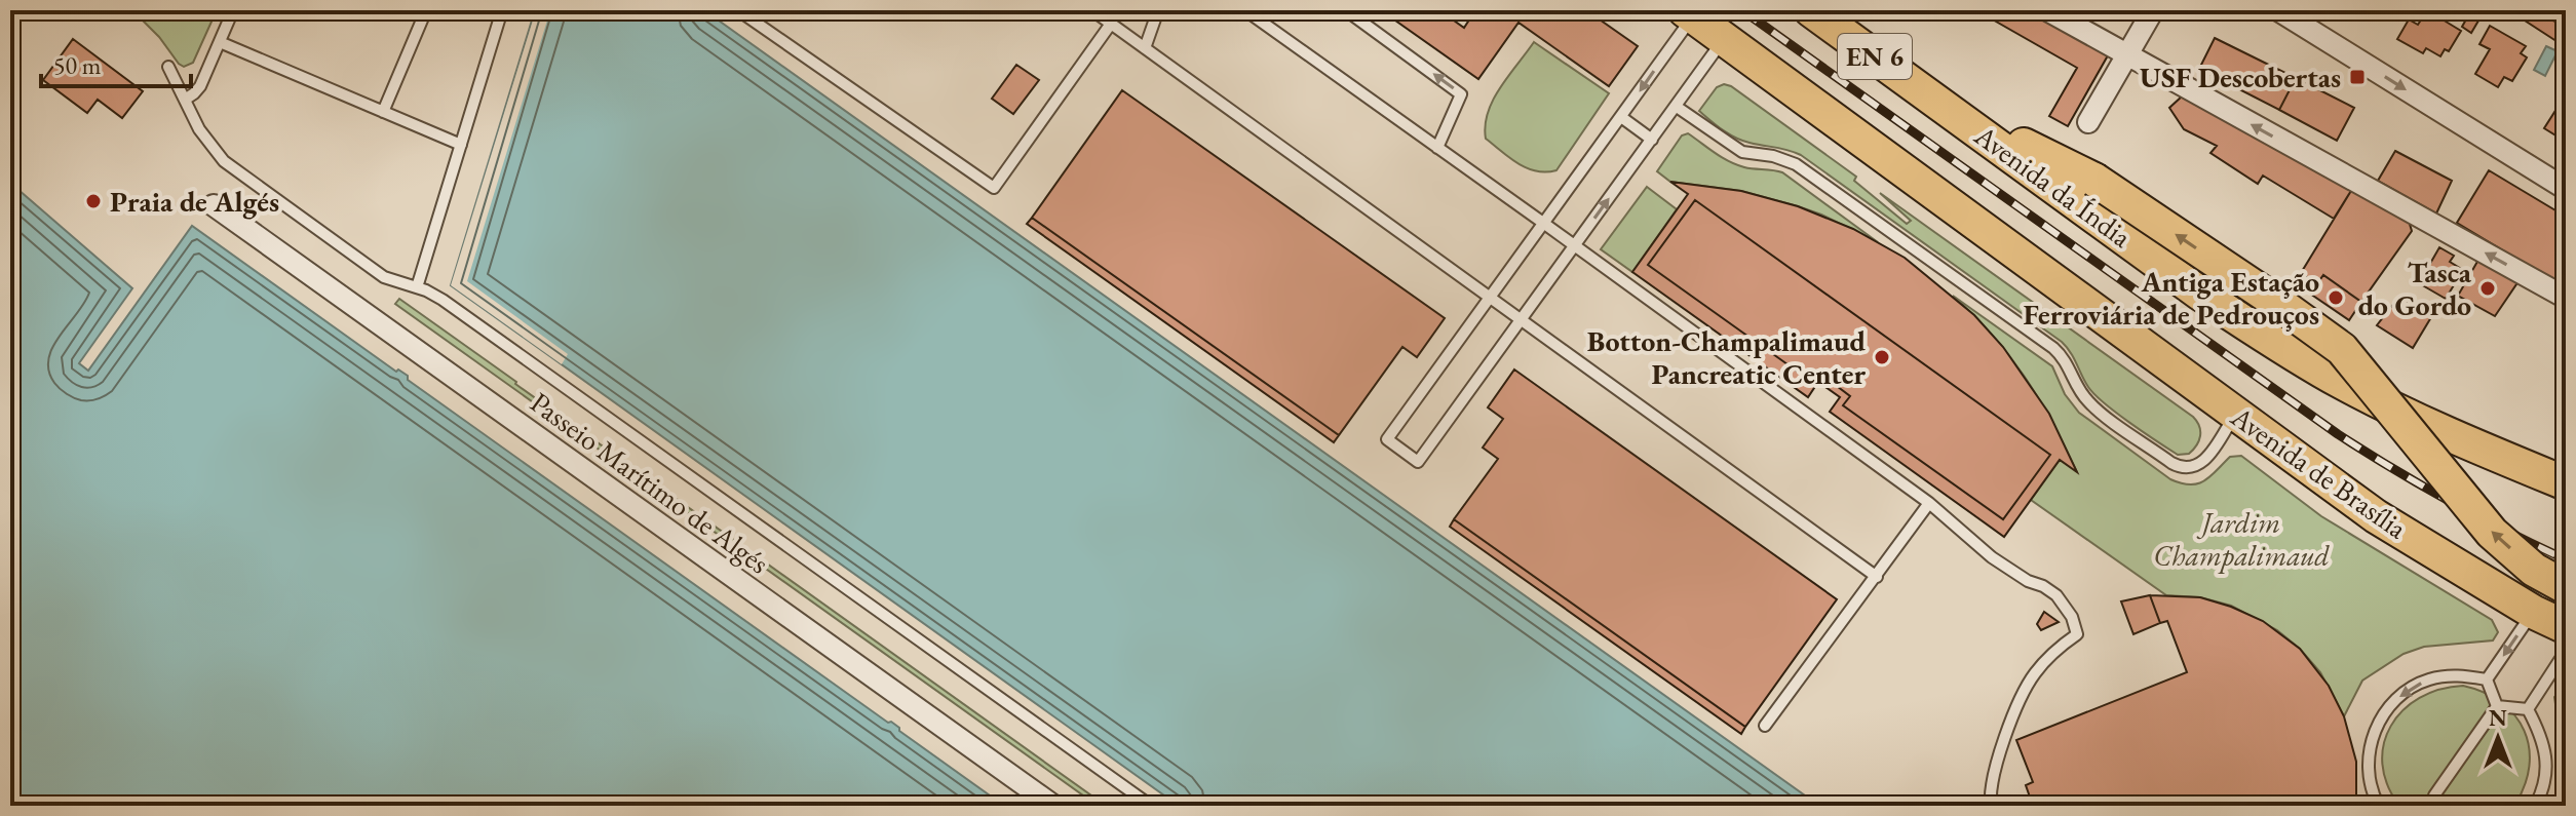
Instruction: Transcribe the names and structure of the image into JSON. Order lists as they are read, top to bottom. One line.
{"streets":{"main road":["EN 6","Avenida da Índia","Avenida de Brasília"],"street":["Passeio Marítimo de Algés"]},"parks":["Jardim Champalimaud"],"places":{"transit":["USF Descobertas"],"other":["Praia de Algés","Tasca do Gordo","Antiga Estação Ferroviária de Pedrouços","Botton-Champalimaud Pancreatic Center"]},"scale_bar":"50 m","north":"top"}
